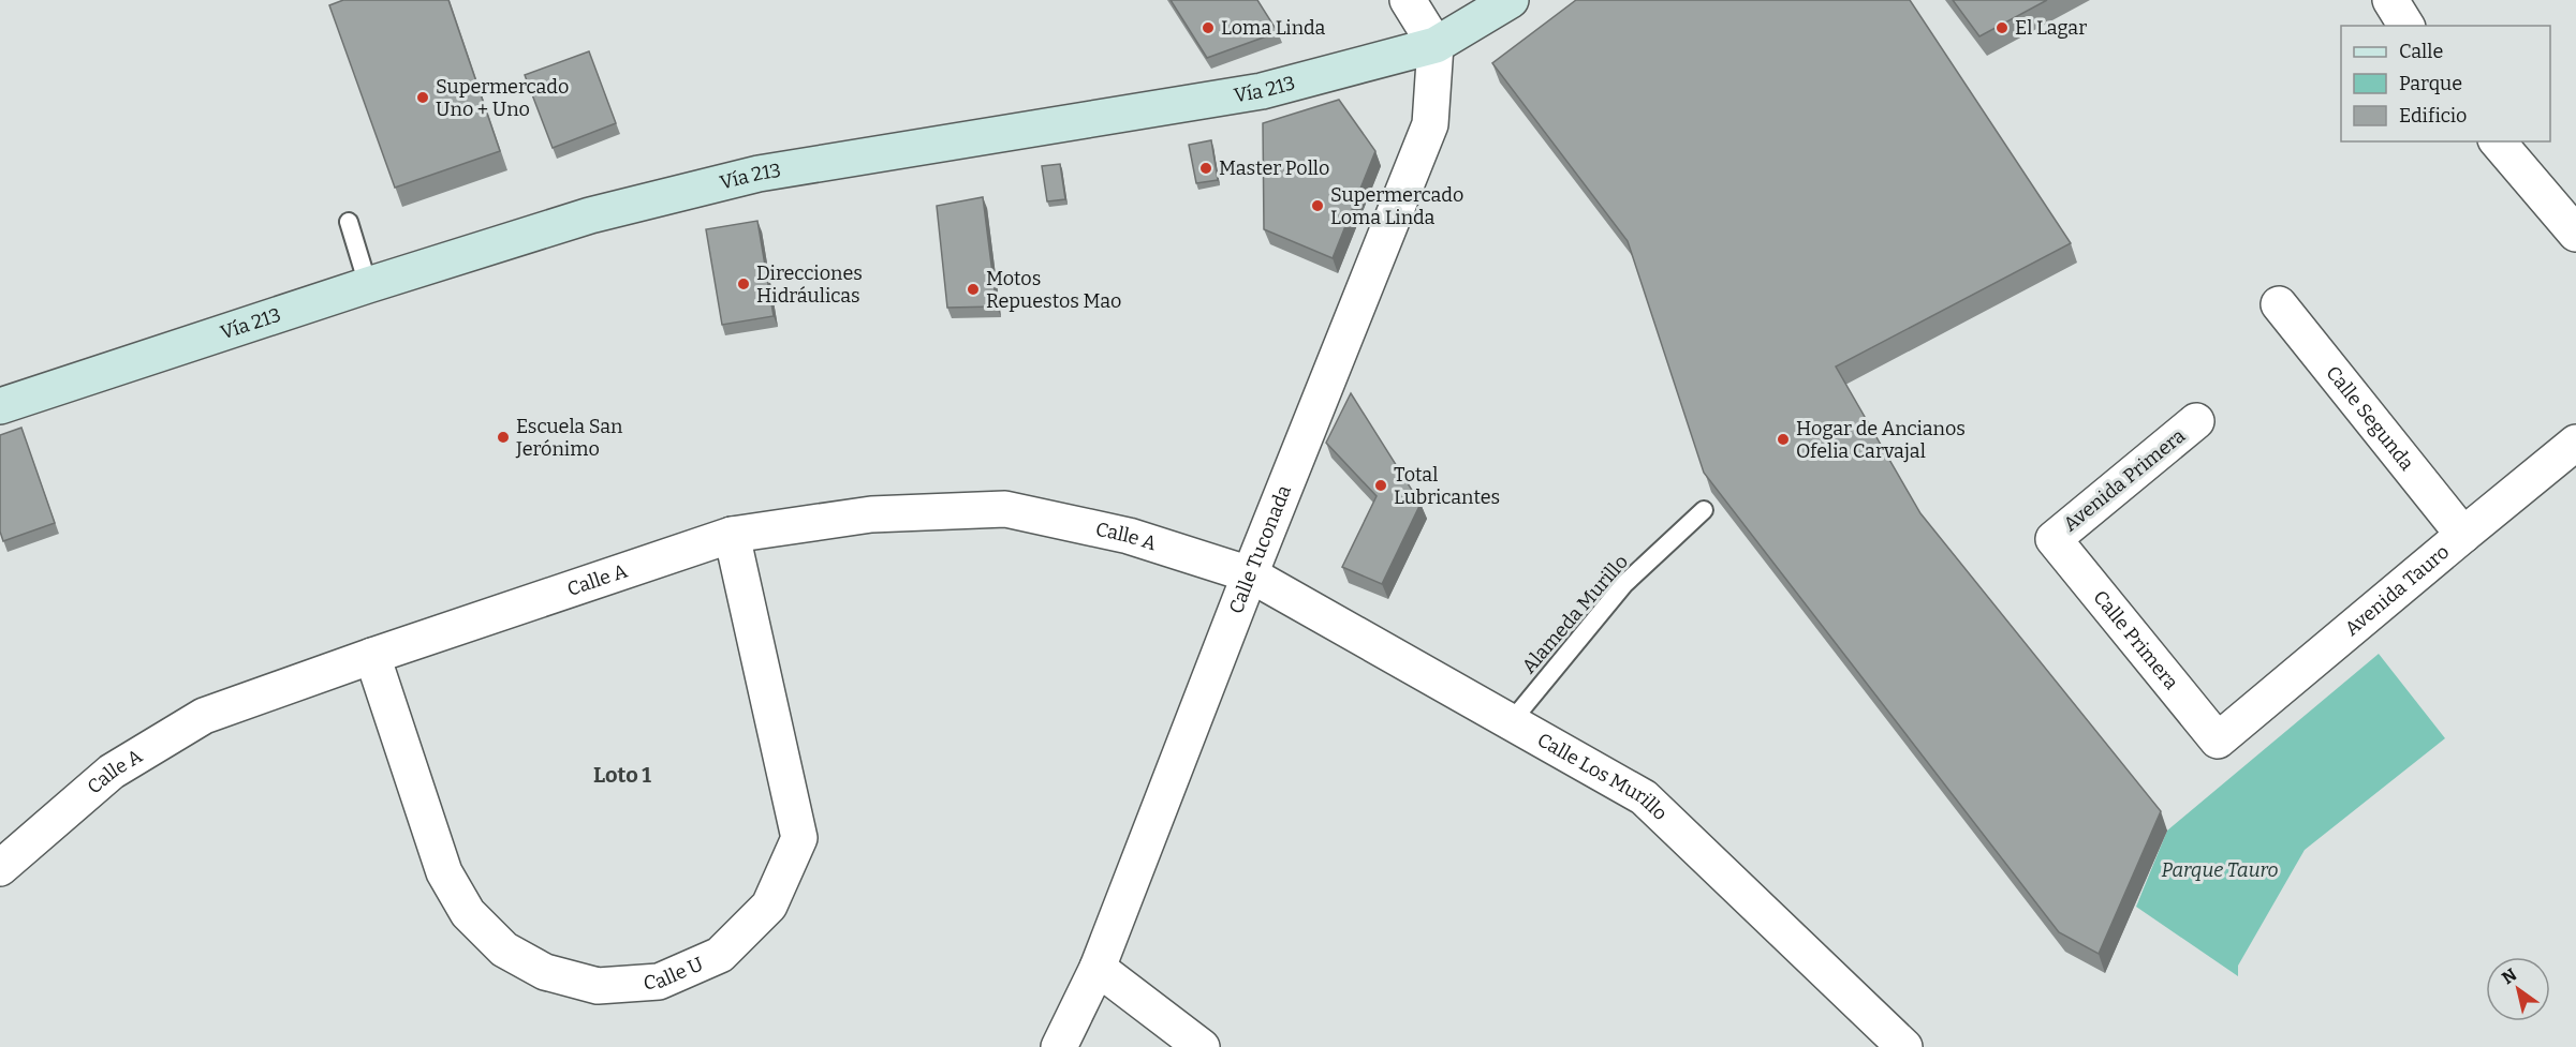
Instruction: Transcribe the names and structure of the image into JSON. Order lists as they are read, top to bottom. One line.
{"streets":{"main road":["Vía 213"],"street":["Calle Segunda","Avenida Primera","Calle A","Calle Tuconada","Avenida Tauro","Calle Primera","Calle Los Murillo","Calle U"],"lane":["Alameda Murillo"]},"crossings":[["Vía 213","Calle Tuconada"],["Calle Segunda","Avenida Tauro"],["Avenida Primera","Calle Primera"],["Calle A","Calle Tuconada"],["Calle A","Calle Los Murillo"],["Calle A","Calle U"],["Calle Tuconada","Calle Los Murillo"],["Avenida Tauro","Calle Primera"],["Alameda Murillo","Calle Los Murillo"]],"districts":["Loto 1"],"parks":["Parque Tauro"],"places":["Loma Linda","El Lagar","Supermercado Uno + Uno","Master Pollo","Supermercado Loma Linda","Direcciones Hidráulicas","Motos Repuestos Mao","Escuela San Jerónimo","Hogar de Ancianos Ofelia Carvajal","Total Lubricantes"],"legend":["Calle","Parque","Edificio"],"north":"top left"}
